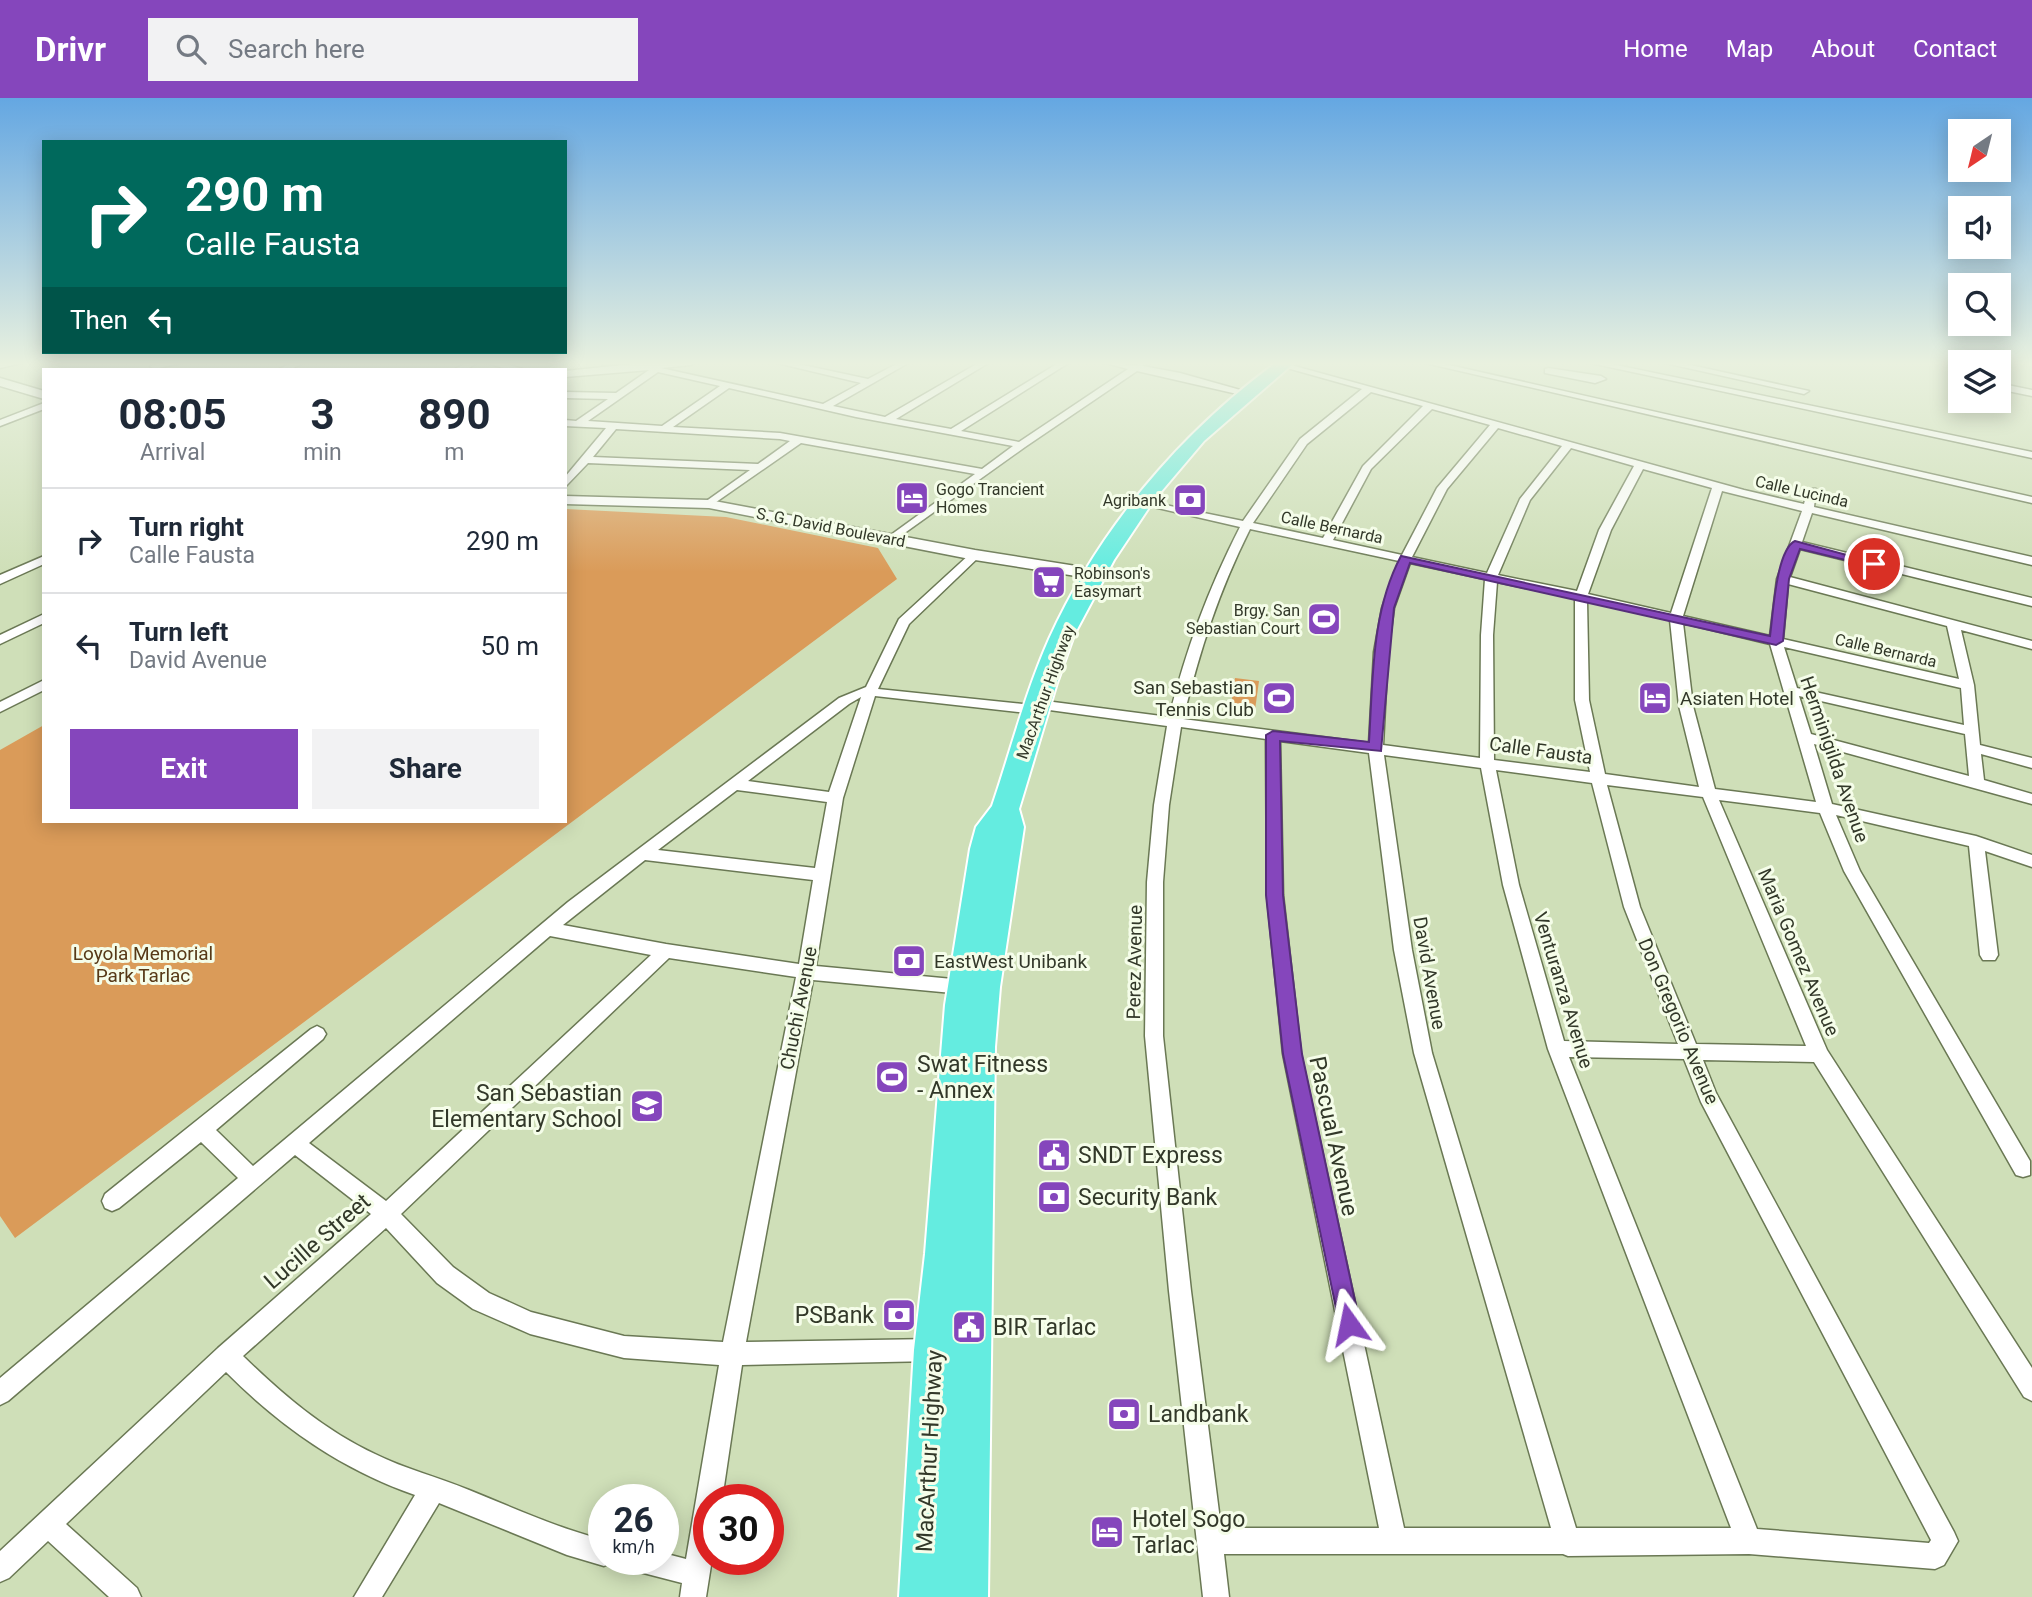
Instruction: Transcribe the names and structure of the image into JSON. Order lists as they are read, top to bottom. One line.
{"streets":{"highway":["MacArthur Highway"],"street":["Calle Lucinda","S. G. David Boulevard","Calle Bernarda","Calle Fausta","Herminigilda Avenue","Maria Gomez Avenue","Perez Avenue","David Avenue","Venturanza Avenue","Chuchi Avenue","Don Gregorio Avenue","Pascual Avenue","Lucille Street"]},"crossings":[["Calle Lucinda","Herminigilda Avenue"],["Calle Lucinda","Maria Gomez Avenue"],["Calle Lucinda","Venturanza Avenue"],["Calle Lucinda","Don Gregorio Avenue"],["S. G. David Boulevard","MacArthur Highway"],["S. G. David Boulevard","Chuchi Avenue"],["Calle Bernarda","MacArthur Highway"],["Calle Bernarda","Herminigilda Avenue"],["Calle Bernarda","Maria Gomez Avenue"],["Calle Bernarda","Perez Avenue"],["Calle Bernarda","David Avenue"],["Calle Bernarda","Venturanza Avenue"],["Calle Bernarda","Don Gregorio Avenue"],["MacArthur Highway","Calle Fausta"],["Calle Fausta","Herminigilda Avenue"],["Calle Fausta","Maria Gomez Avenue"],["Calle Fausta","Perez Avenue"],["Calle Fausta","David Avenue"],["Calle Fausta","Venturanza Avenue"],["Calle Fausta","Chuchi Avenue"],["Calle Fausta","Don Gregorio Avenue"],["Calle Fausta","Pascual Avenue"],["Venturanza Avenue","Don Gregorio Avenue"]],"parks":["Loyola Memorial Park Tarlac"],"places":{"hotel":["Gogo Trancient Homes","Asiaten Hotel","Hotel Sogo Tarlac"],"bank":["Agribank","EastWest Unibank","Security Bank","PSBank","Landbank"],"supermarket":["Robinson's Easymart"],"sports":["Brgy. San Sebastian Court","San Sebastian Tennis Club","Swat Fitness - Annex"],"school or university":["San Sebastian Elementary School"],"public building":["SNDT Express","BIR Tarlac"]},"north":"bottom left","page":{"header":"Drivr","search":"Search here","nav":["Home","Map","About","Contact"],"turn":["290 m","Calle Fausta"],"then":"Then","eta":["08:05","Arrival","3","min","890","m"],"list":[{"name":"Turn right","note":"Calle Fausta","value":"290 m"},{"name":"Turn left","note":"David Avenue","value":"50 m"}],"buttons":["Exit","Share"],"speed":"26 km/h","limit":"30"}}
